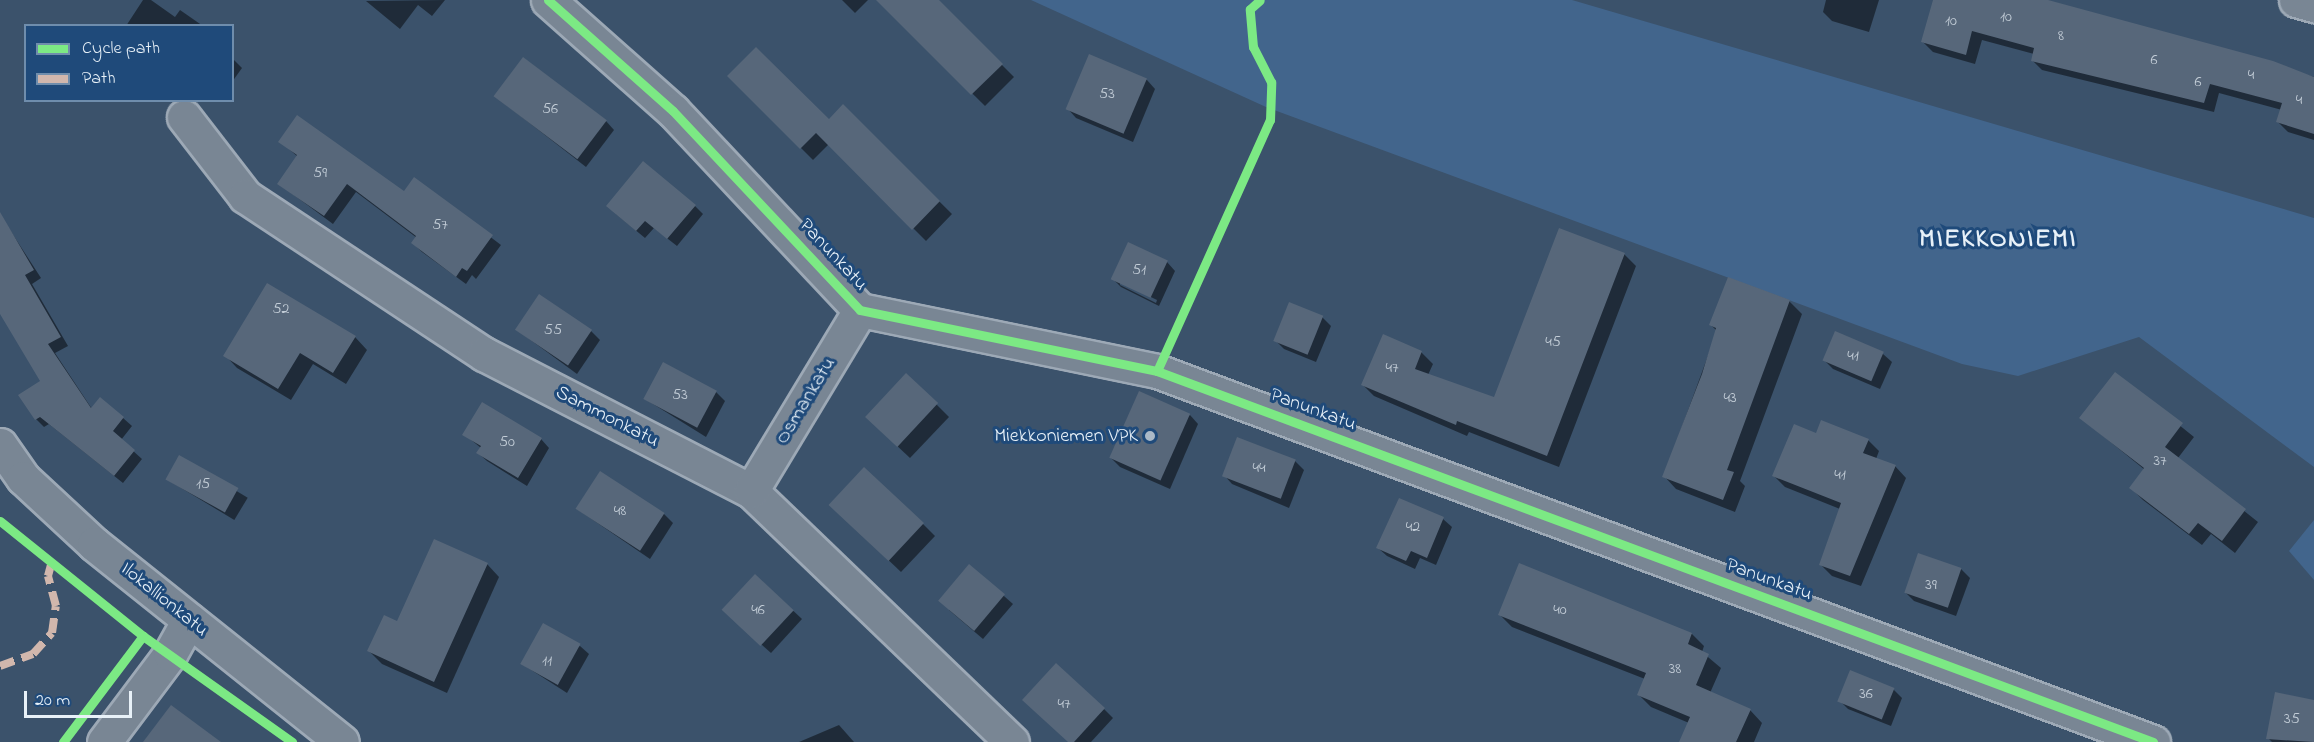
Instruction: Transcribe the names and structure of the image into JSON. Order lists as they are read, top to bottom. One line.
{"streets":{"street":["Panunkatu","Osmankatu","Sammonkatu","Ilokallionkatu"]},"crossings":[["Panunkatu","Osmankatu"],["Osmankatu","Sammonkatu"]],"districts":["MIEKKONIEMI"],"places":["Miekkoniemen VPK"],"house_numbers":["10","10","8","6","4","6","53","4","56","59","57","51","52","55","45","41","47","53","43","50","37","44","41","15","48","42","39","46","40","11","38","36","47","35"],"legend":["Cycle path","Path"],"scale_bar":"20 m"}
